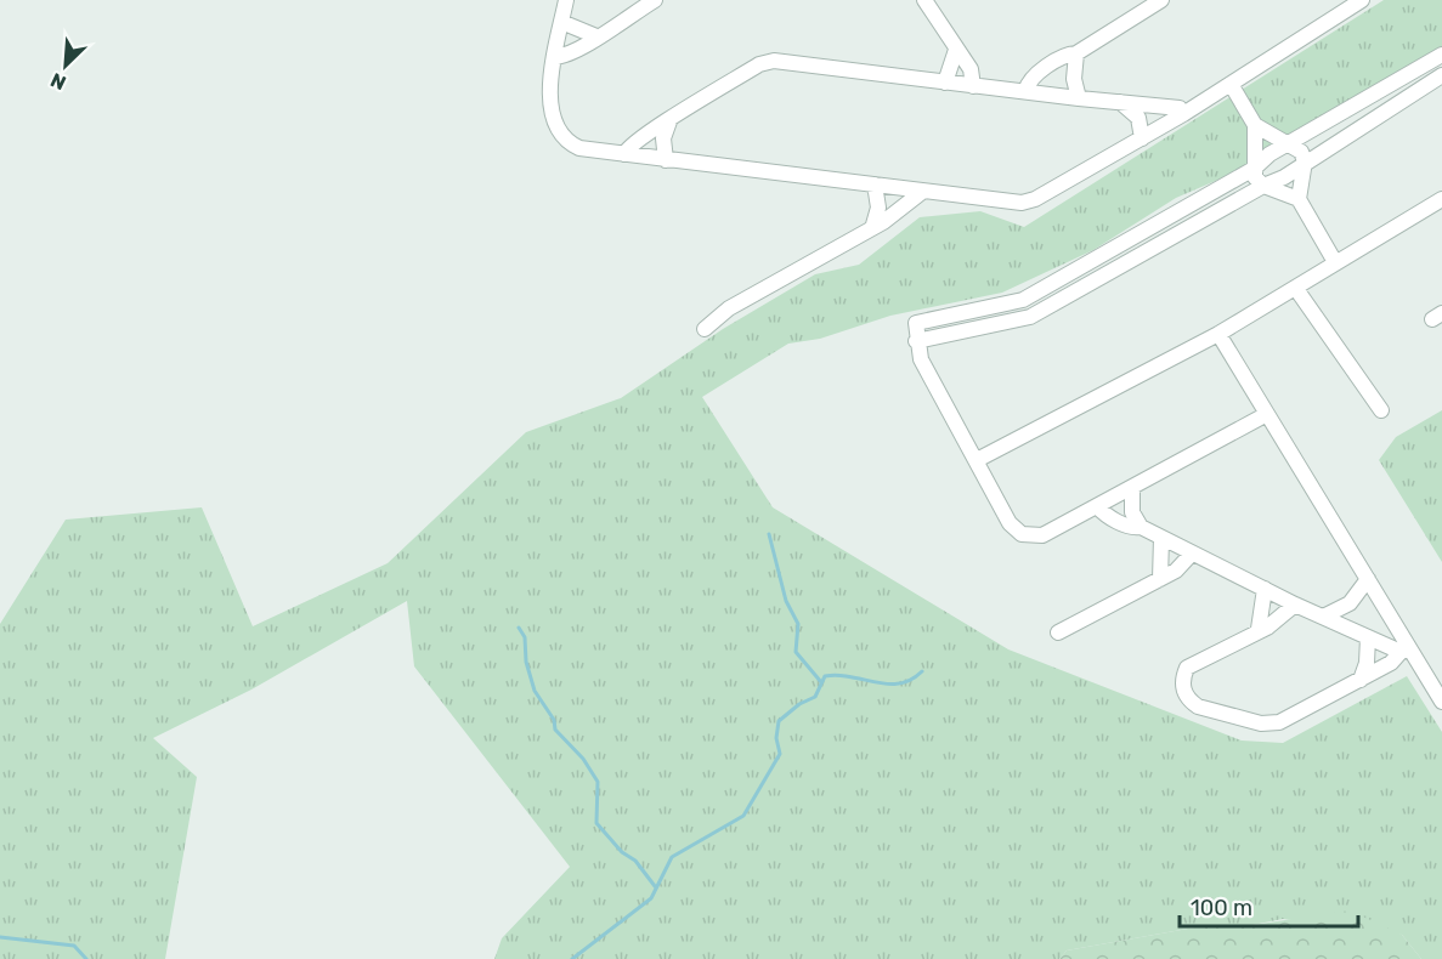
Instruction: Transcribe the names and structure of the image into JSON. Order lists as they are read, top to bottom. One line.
{"scale_bar":"100 m","north":"bottom left"}
